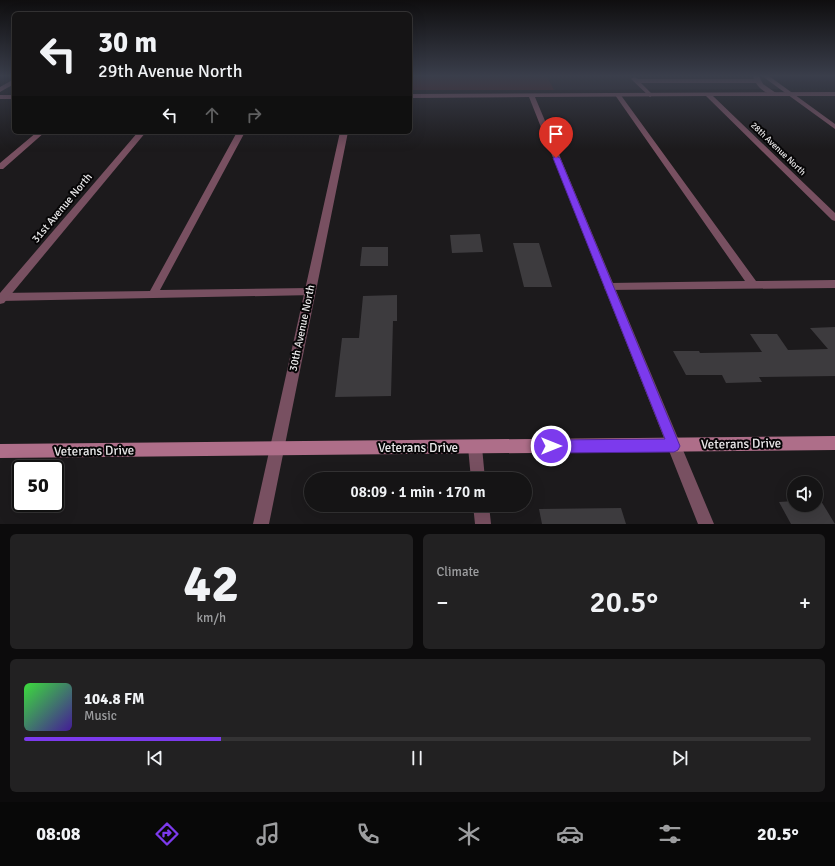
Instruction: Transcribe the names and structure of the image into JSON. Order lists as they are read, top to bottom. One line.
{"streets":{"main road":["Veterans Drive"],"street":["28th Avenue North","31st Avenue North","30th Avenue North"]},"crossings":[["30th Avenue North","Veterans Drive"]],"page":{"turn":["30 m","29th Avenue North"],"limit":"50","trip":"08:09 · 1 min · 170 m","tile":[["42","km/h"],"Climate"],"heat":["−","20.5°","+"],"song":["104.8 FM","Music"],"tabs":["08:08","20.5°"]}}
